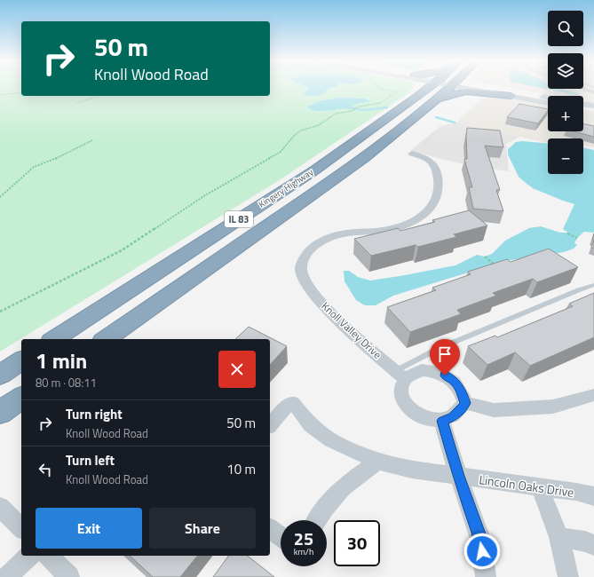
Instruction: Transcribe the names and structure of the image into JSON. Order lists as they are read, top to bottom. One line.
{"streets":{"highway":["Kingery Highway","IL 83"],"street":["Knoll Valley Drive","Lincoln Oaks Drive"]},"page":{"map_buttons":["+","−"],"turn":["50 m","Knoll Wood Road"],"heading":["1 min","80 m · 08:11"],"list":[{"name":"Turn right","note":"Knoll Wood Road","value":"50 m"},{"name":"Turn left","note":"Knoll Wood Road","value":"10 m"}],"buttons":["Exit","Share"],"speed":"25 km/h","limit":"30"}}
